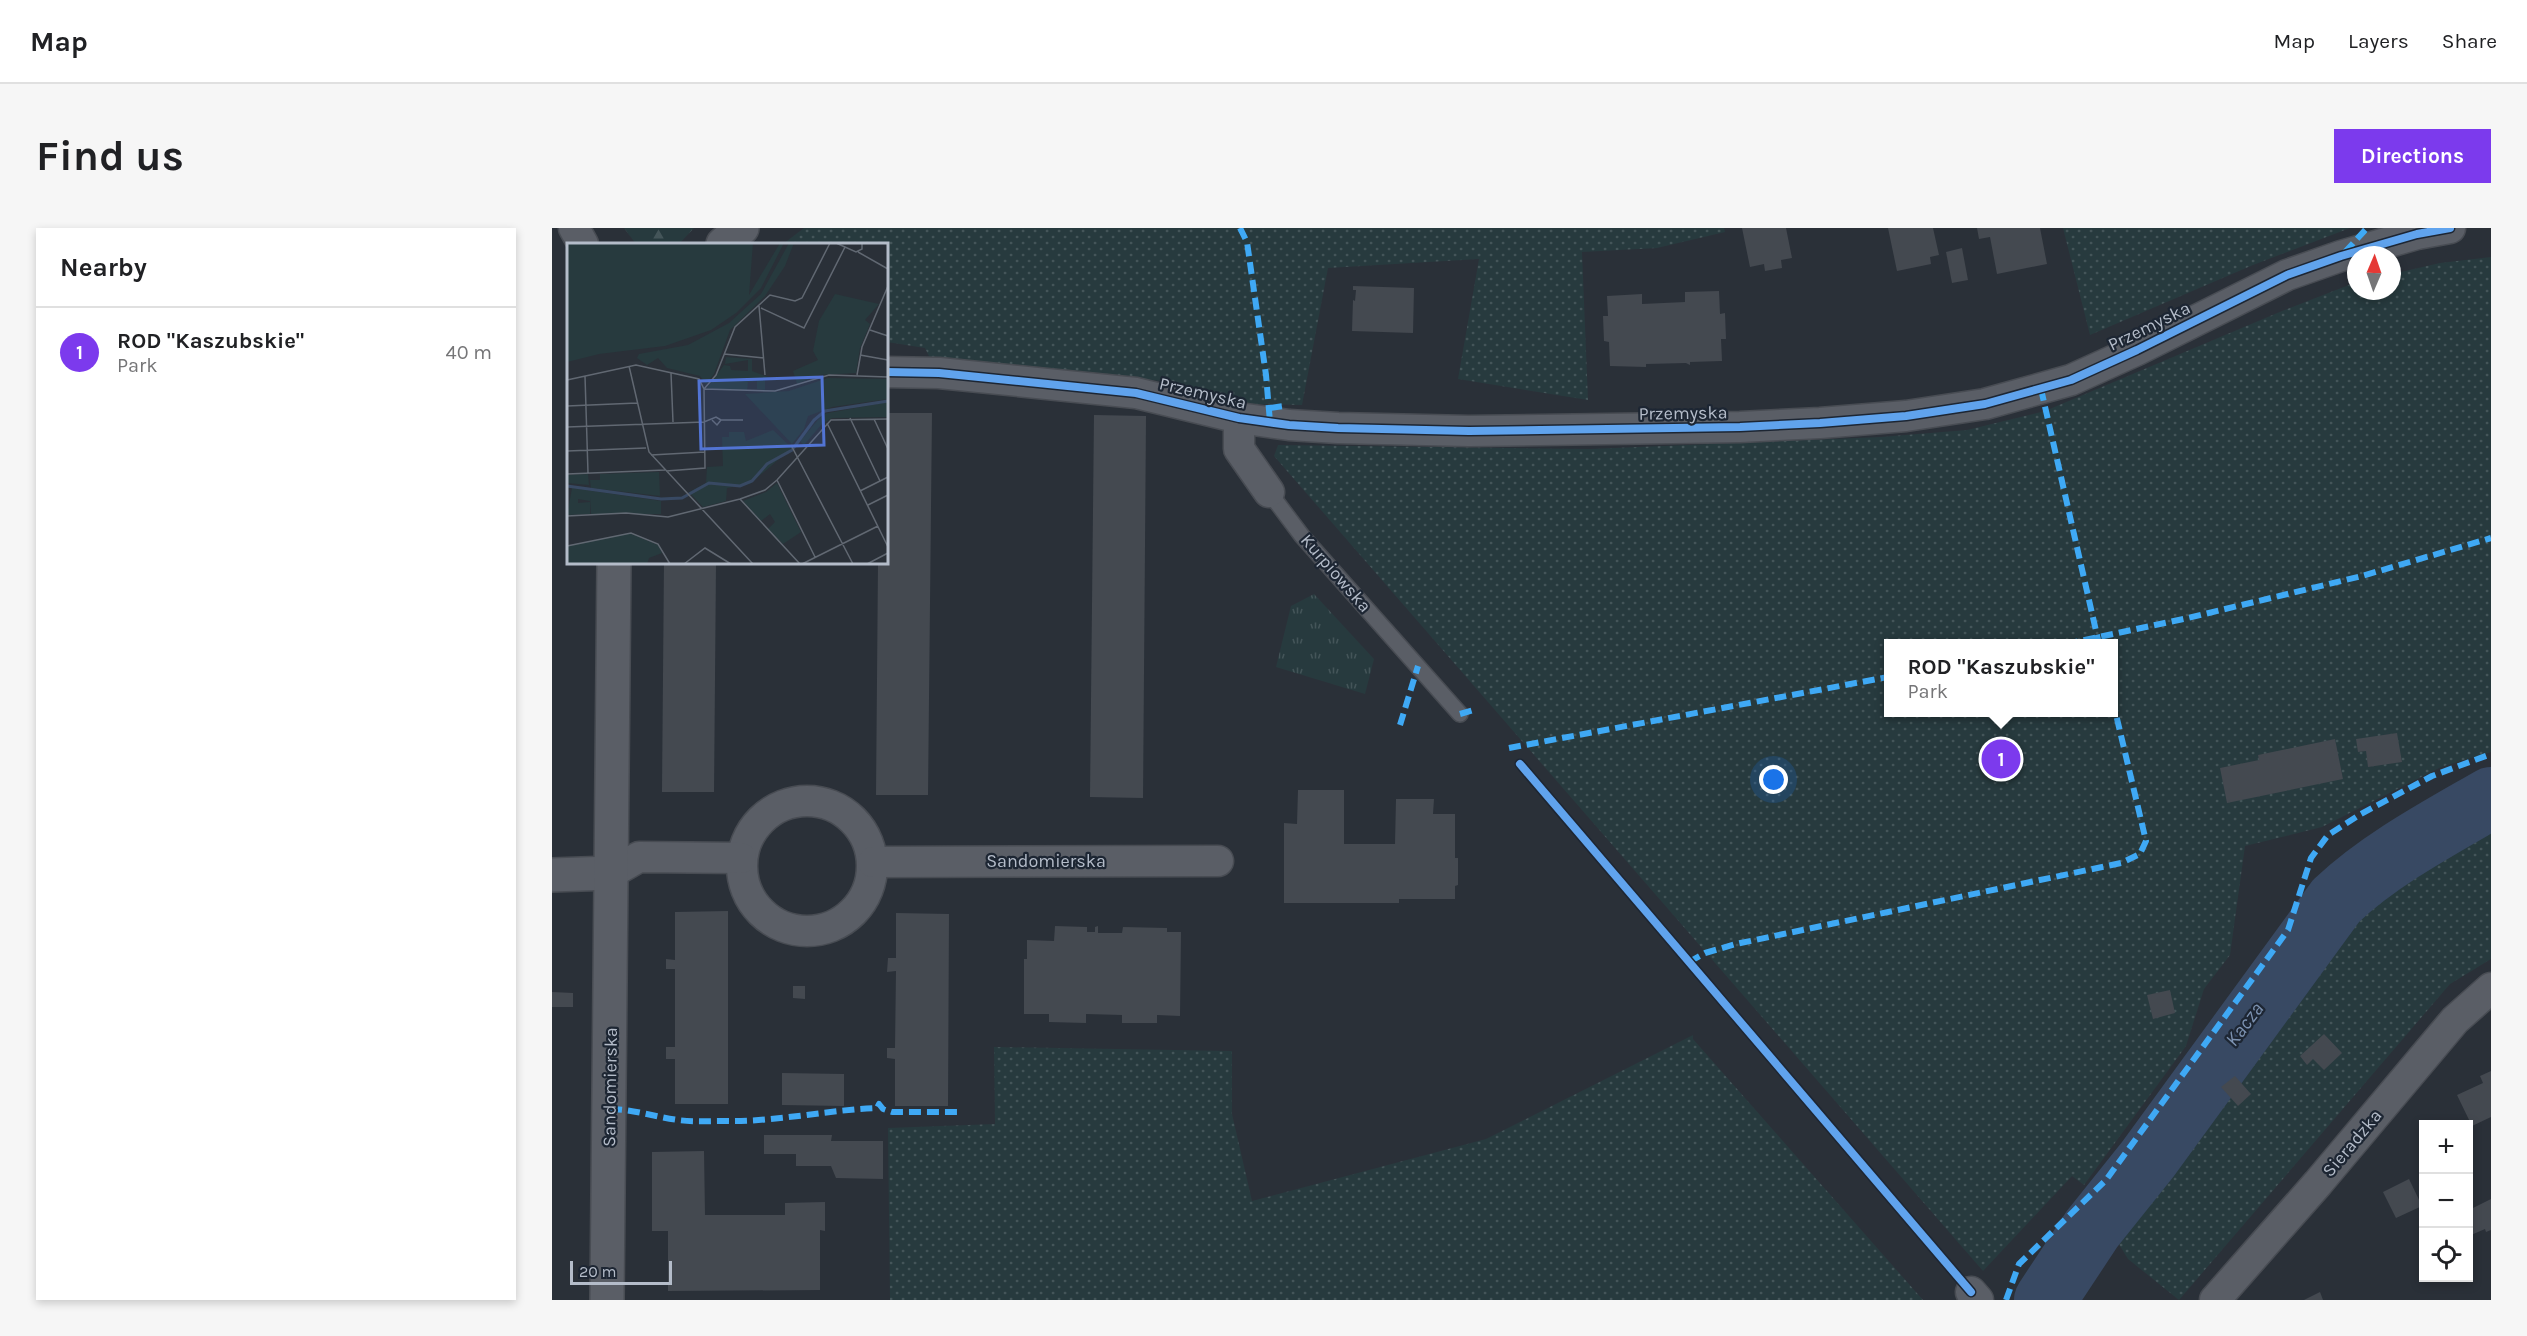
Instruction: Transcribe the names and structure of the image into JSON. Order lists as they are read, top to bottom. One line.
{"streets":{"street":["Przemyska","Kurpiowska","Sandomierska","Sieradzka"]},"crossings":[["Przemyska","Kurpiowska"]],"water":["Kacza"],"scale_bar":"20 m","north":"top","page":{"header":"Map","nav":["Map","Layers","Share"],"buttons":"Directions","title":"Find us","heading":"Nearby","list":[{"mark":"1","name":"ROD \"Kaszubskie\"","note":"Park","value":"40 m"}],"popup":["ROD \"Kaszubskie\"","Park"],"pins":"1","map_buttons":["+","−"],"scale":"20 m"}}
